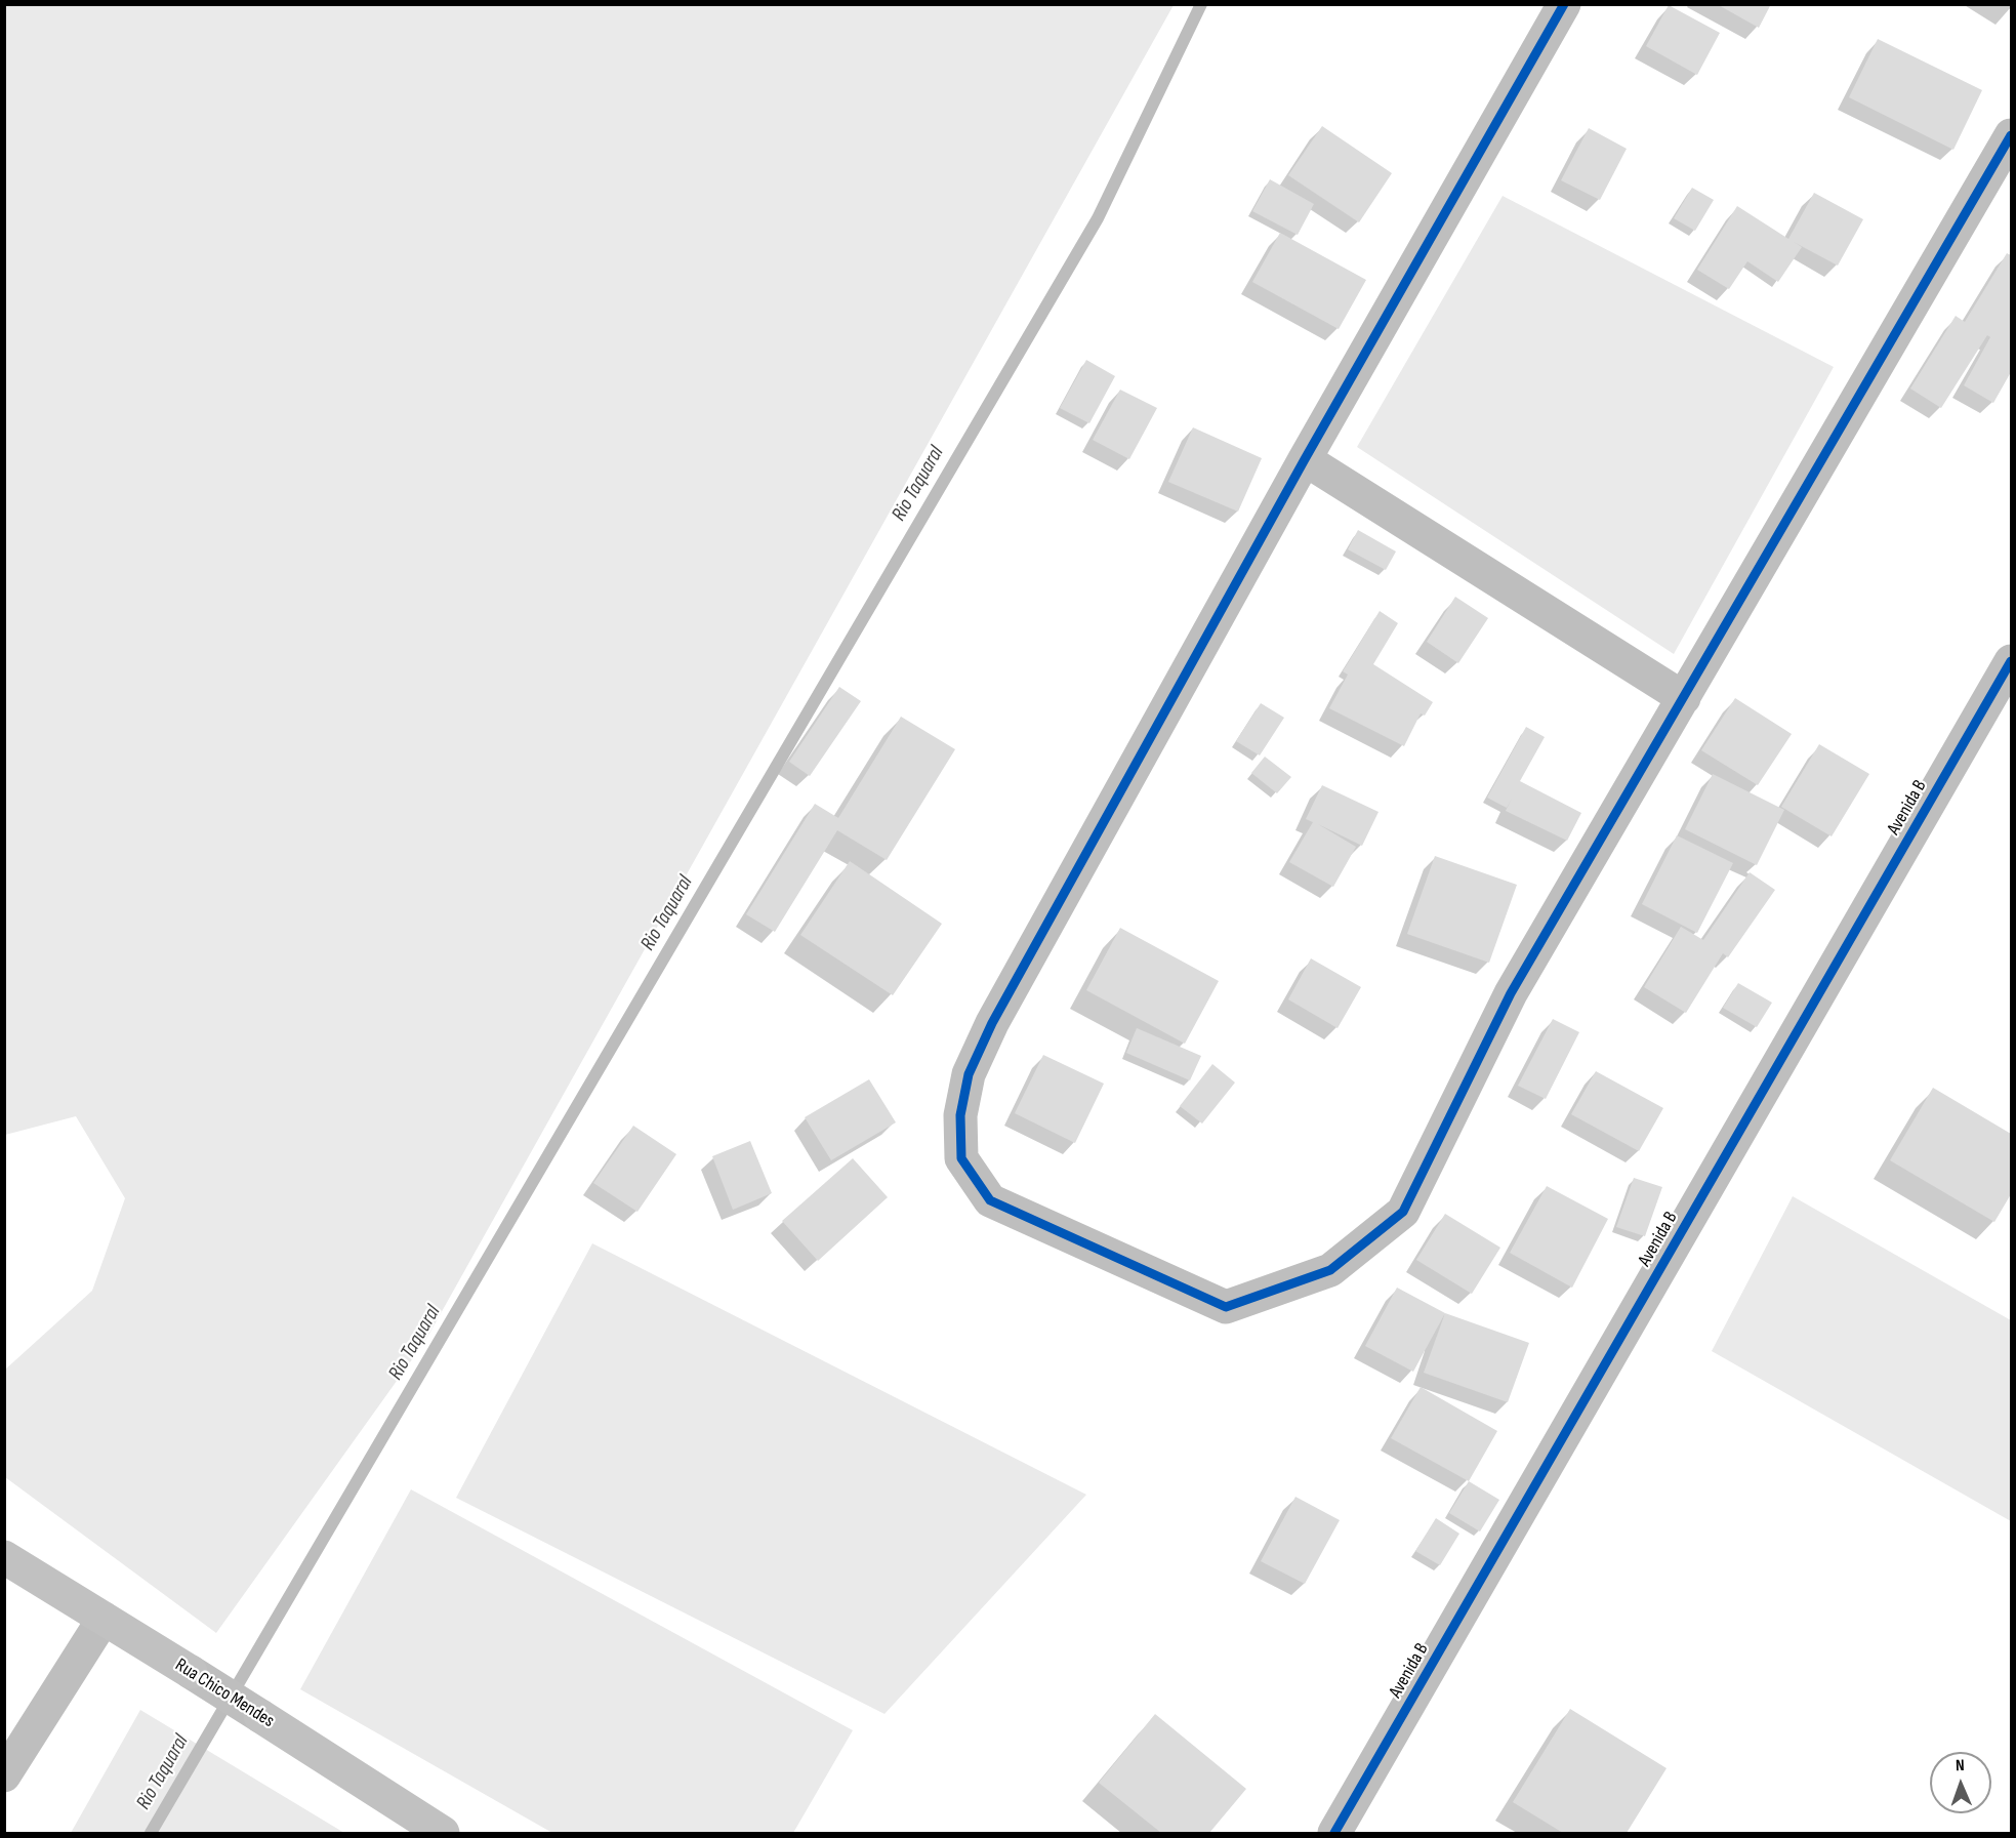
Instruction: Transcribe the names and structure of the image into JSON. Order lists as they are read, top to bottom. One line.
{"streets":{"main road":["Rua Chico Mendes"],"street":["Avenida B"]},"water":["Rio Taquaral"],"north":"top"}
